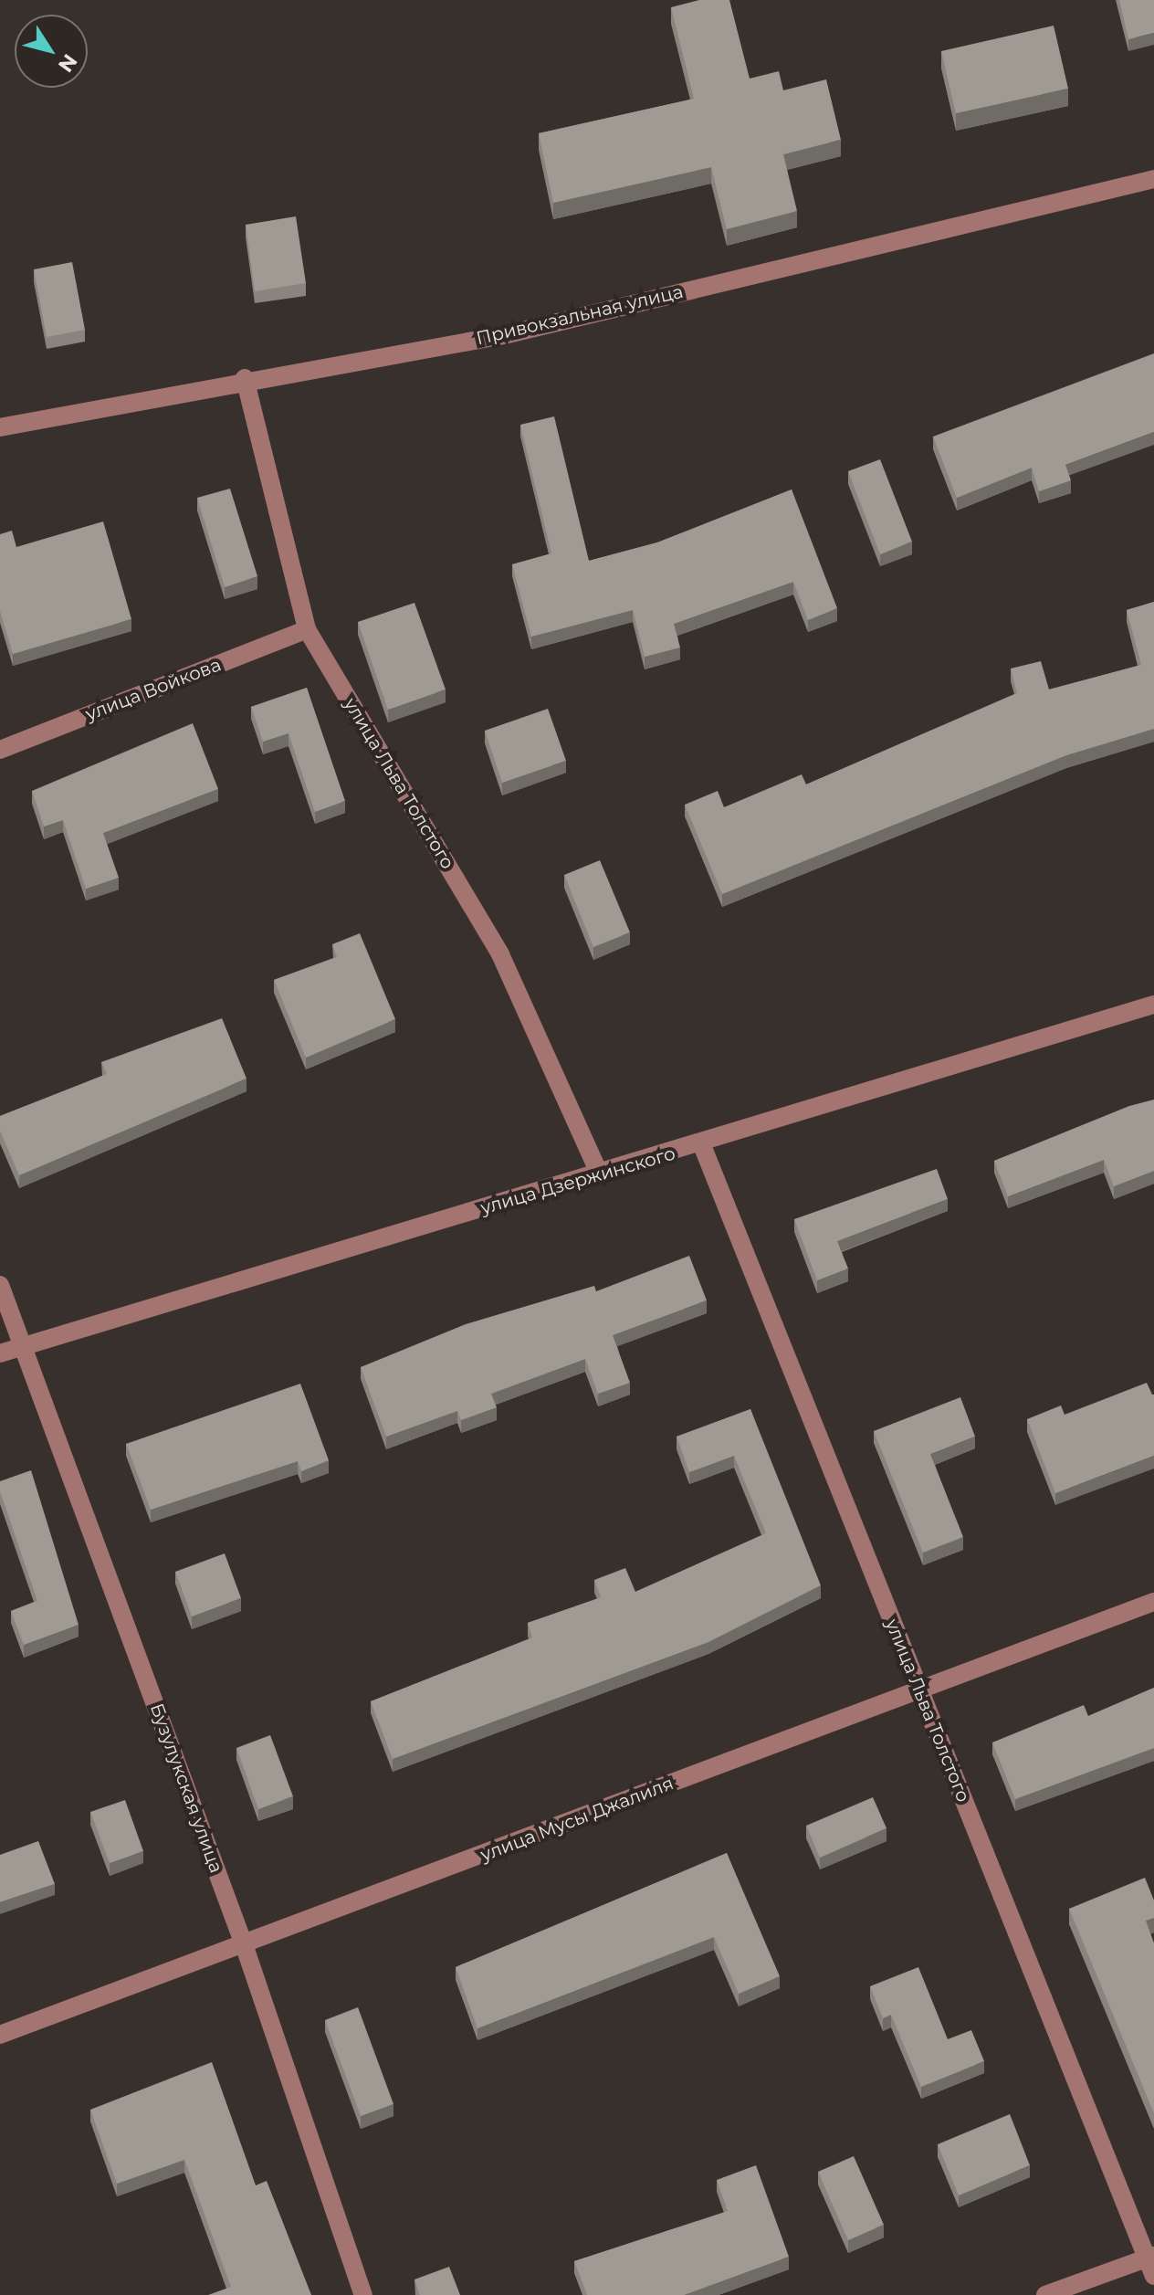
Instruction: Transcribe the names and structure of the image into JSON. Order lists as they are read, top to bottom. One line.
{"streets":{"street":["Привокзальная улица","улица Войкова","улица Льва Толстого","улица Дзержинского","Бузулукская улица","улица Мусы Джалиля"]},"crossings":[["Привокзальная улица","улица Льва Толстого"],["улица Войкова","улица Льва Толстого"],["улица Льва Толстого","улица Дзержинского"],["улица Льва Толстого","улица Мусы Джалиля"],["улица Дзержинского","Бузулукская улица"],["Бузулукская улица","улица Мусы Джалиля"]],"north":"bottom right"}
